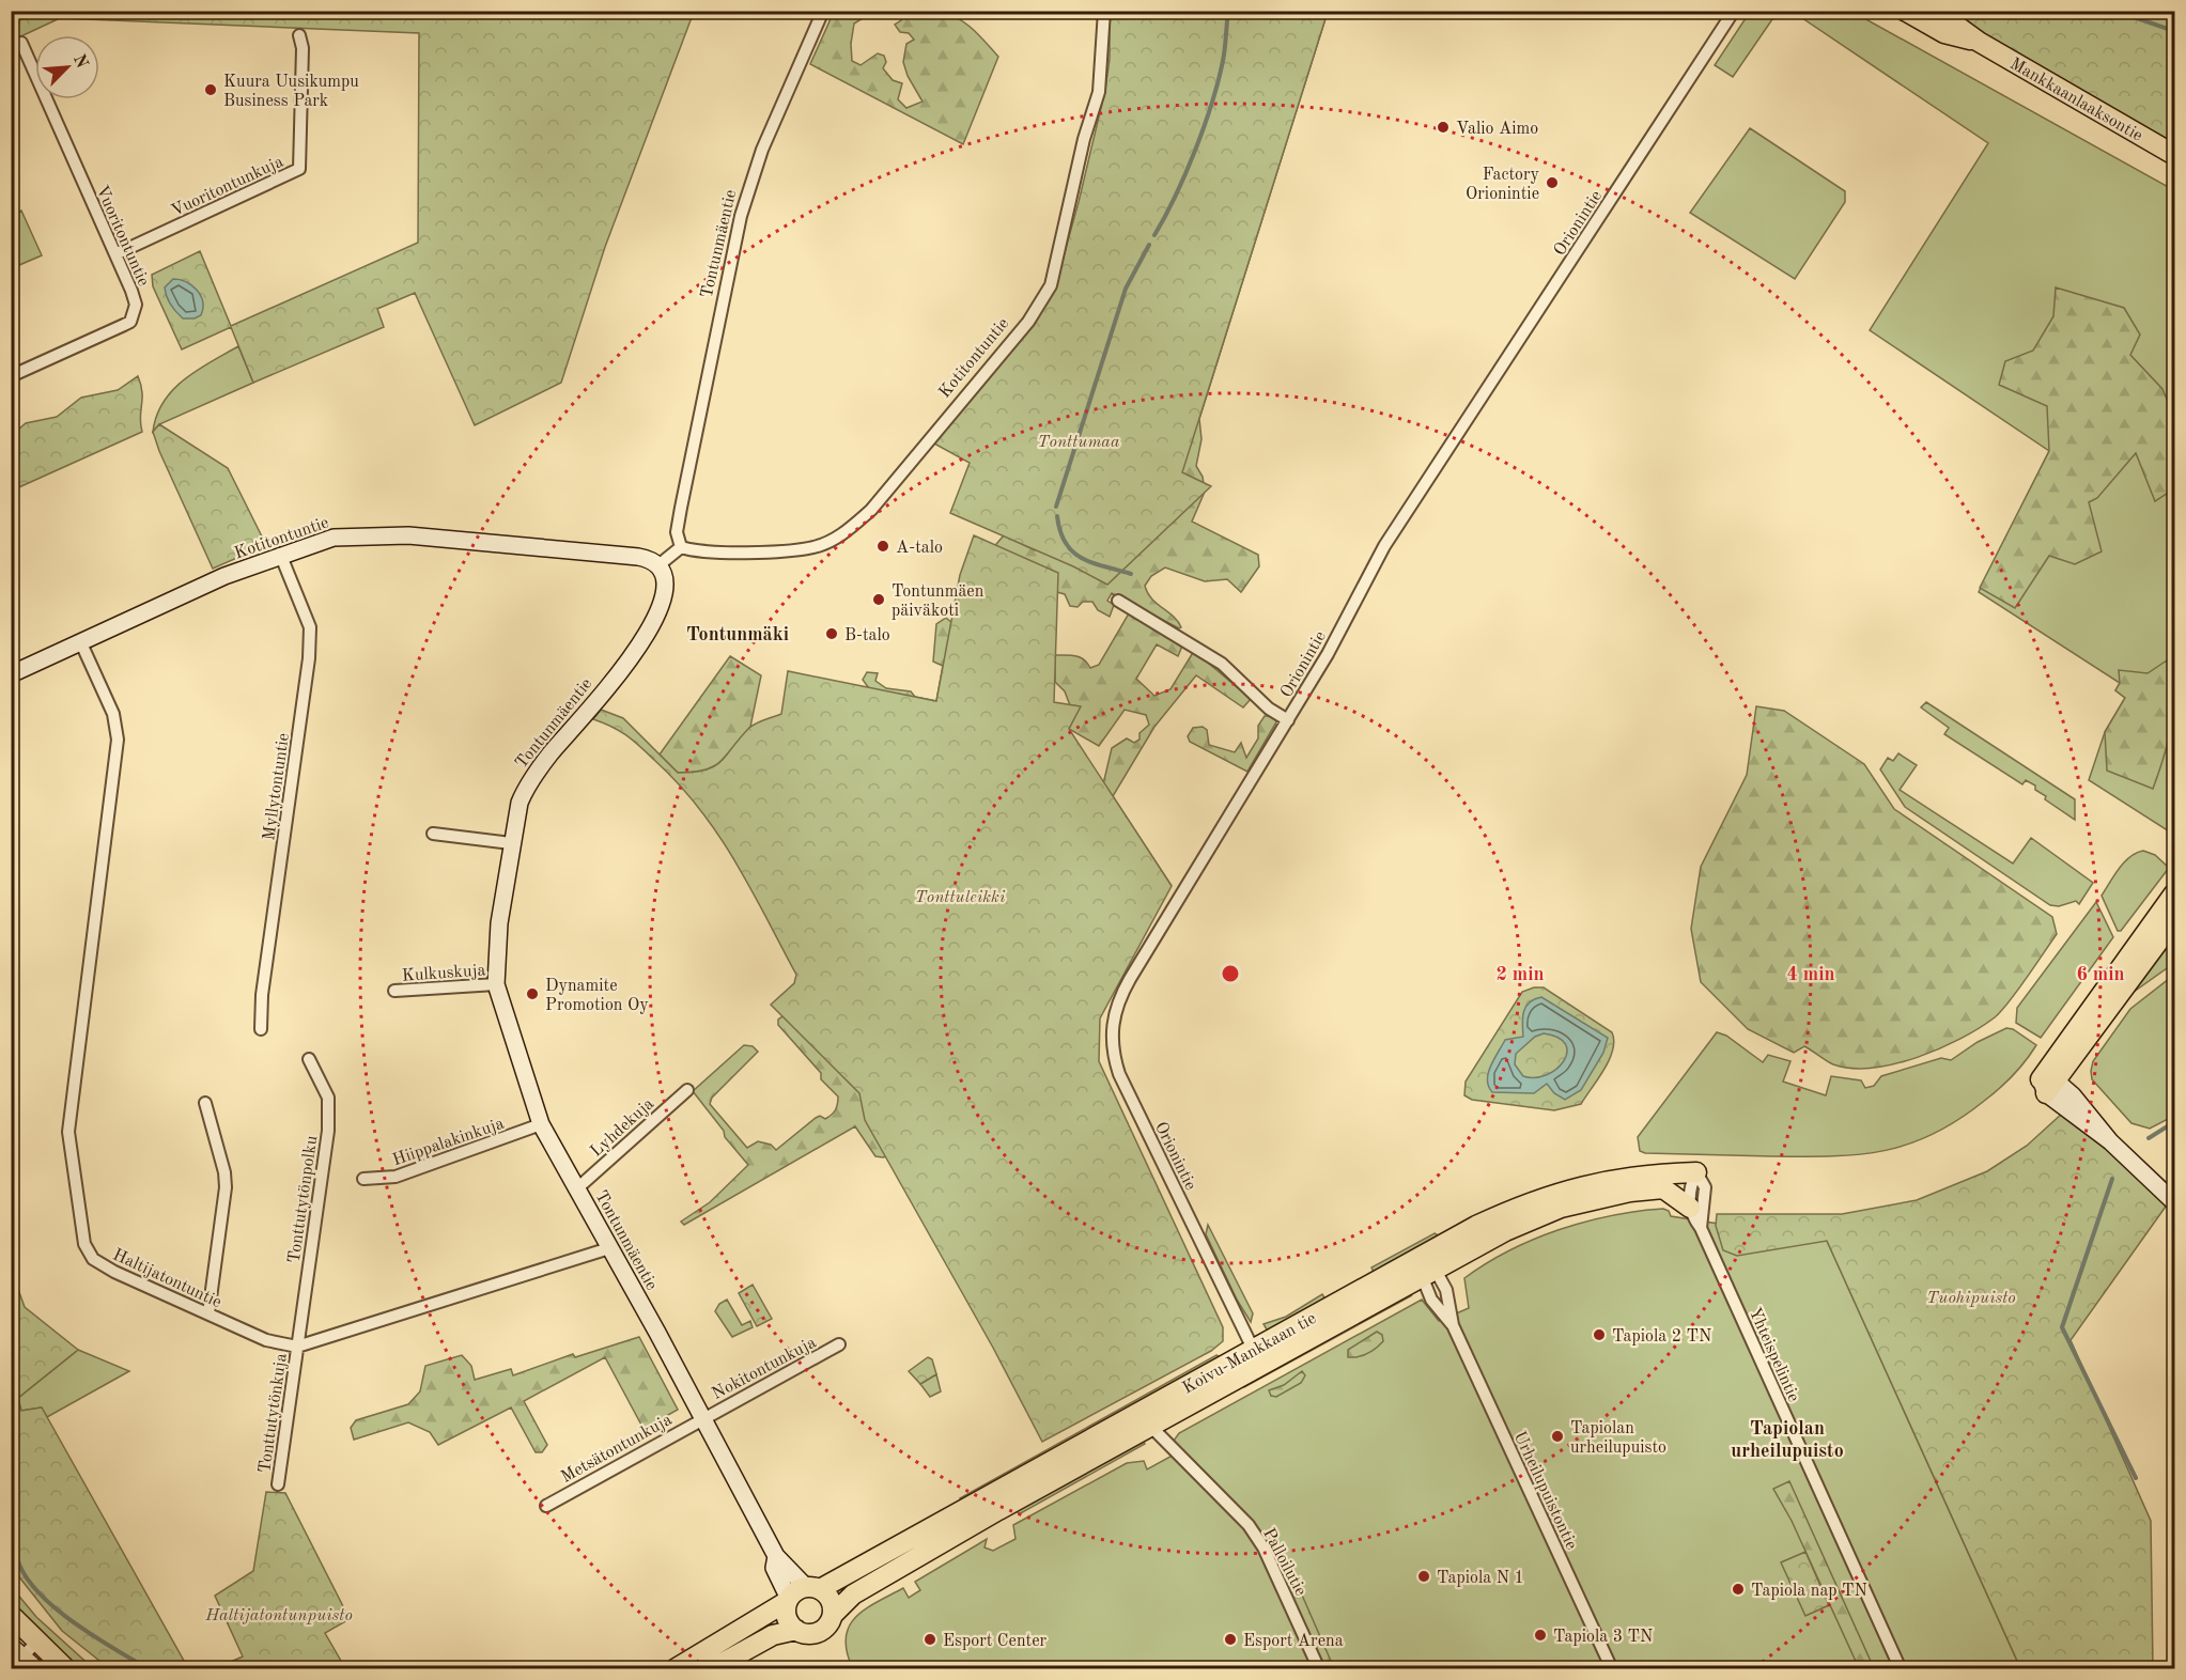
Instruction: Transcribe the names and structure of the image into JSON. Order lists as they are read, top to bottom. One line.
{"streets":{"main road":["Mankkaanlaaksontie","Koivu-Mankkaan tie"],"street":["Vuoritontunkuja","Orionintie","Vuoritontuntie","Tontunmäentie","Kotitontuntie","Myllytontuntie","Kulkuskuja","Lyhdekuja","Hiippalakinkuja","Tonttutytönpolku","Haltijatontuntie","Yhteispelintie","Nokitontunkuja","Tonttutytönkuja","Metsätontunkuja","Urheilupuistontie","Palloilutie"]},"crossings":[["Vuoritontunkuja","Vuoritontuntie"],["Orionintie","Koivu-Mankkaan tie"],["Tontunmäentie","Kotitontuntie"],["Tontunmäentie","Kulkuskuja"],["Tontunmäentie","Lyhdekuja"],["Tontunmäentie","Hiippalakinkuja"],["Tontunmäentie","Haltijatontuntie"],["Tontunmäentie","Koivu-Mankkaan tie"],["Tontunmäentie","Nokitontunkuja"],["Tontunmäentie","Metsätontunkuja"],["Kotitontuntie","Myllytontuntie"],["Kotitontuntie","Haltijatontuntie"],["Tonttutytönpolku","Haltijatontuntie"],["Tonttutytönpolku","Tonttutytönkuja"],["Haltijatontuntie","Tonttutytönkuja"],["Koivu-Mankkaan tie","Yhteispelintie"],["Koivu-Mankkaan tie","Urheilupuistontie"],["Koivu-Mankkaan tie","Palloilutie"],["Nokitontunkuja","Metsätontunkuja"]],"districts":["Tontunmäki","Tapiolan urheilupuisto"],"parks":["Tonttumaa","Tonttuleikki","Tuohipuisto","Haltijatontunpuisto"],"places":["Kuura Uusikumpu Business Park","Valio Aimo","Factory Orionintie","A-talo","Tontunmäen päiväkoti","B-talo","Dynamite Promotion Oy","Tapiola 2 TN","Tapiolan urheilupuisto","Tapiola N 1","Tapiola nap TN","Tapiola 3 TN","Esport Center","Esport Arena"],"north":"top right","rings":["2 min","4 min","6 min"]}
